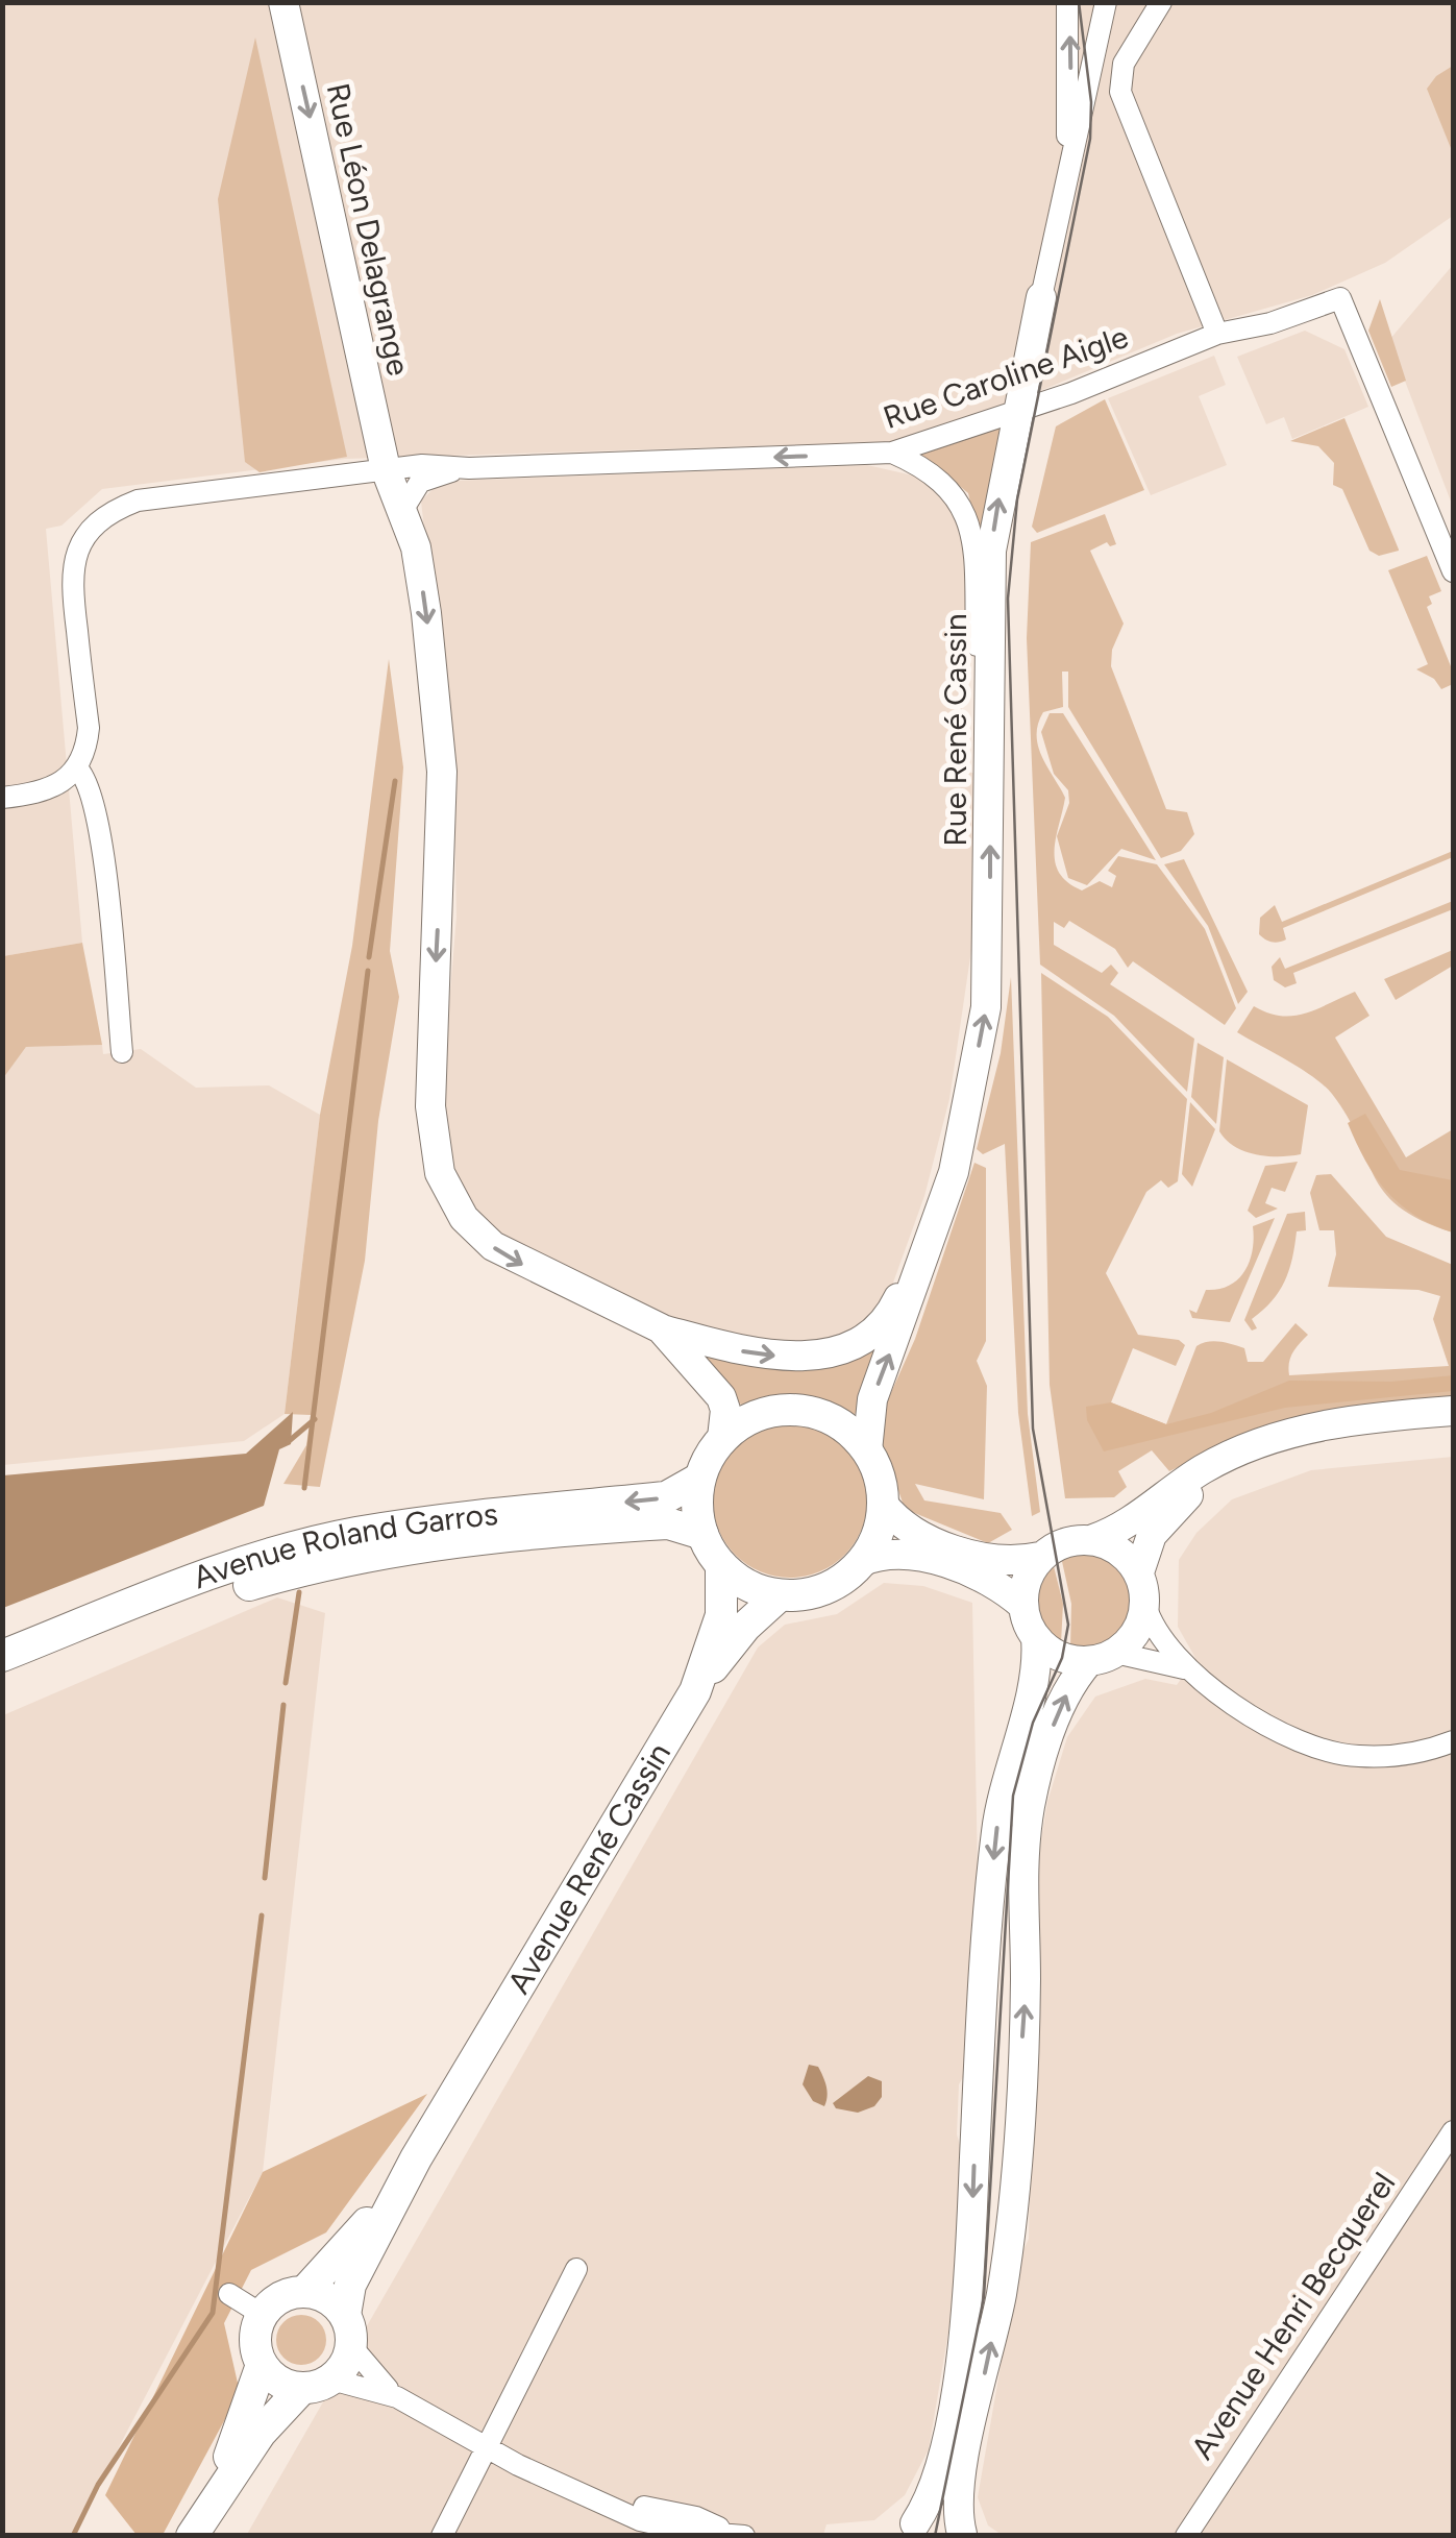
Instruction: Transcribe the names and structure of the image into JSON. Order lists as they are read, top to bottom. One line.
{"streets":{"main road":["Avenue Roland Garros","Avenue René Cassin"],"street":["Rue Léon Delagrange","Rue Caroline Aigle","Rue René Cassin","Avenue Henri Becquerel"]},"crossings":[["Rue Léon Delagrange","Rue Caroline Aigle"],["Rue Caroline Aigle","Rue René Cassin"],["Rue René Cassin","Avenue Roland Garros"],["Rue René Cassin","Avenue René Cassin"],["Avenue Roland Garros","Avenue René Cassin"]],"one_way":["Rue Léon Delagrange","Rue René Cassin"]}
